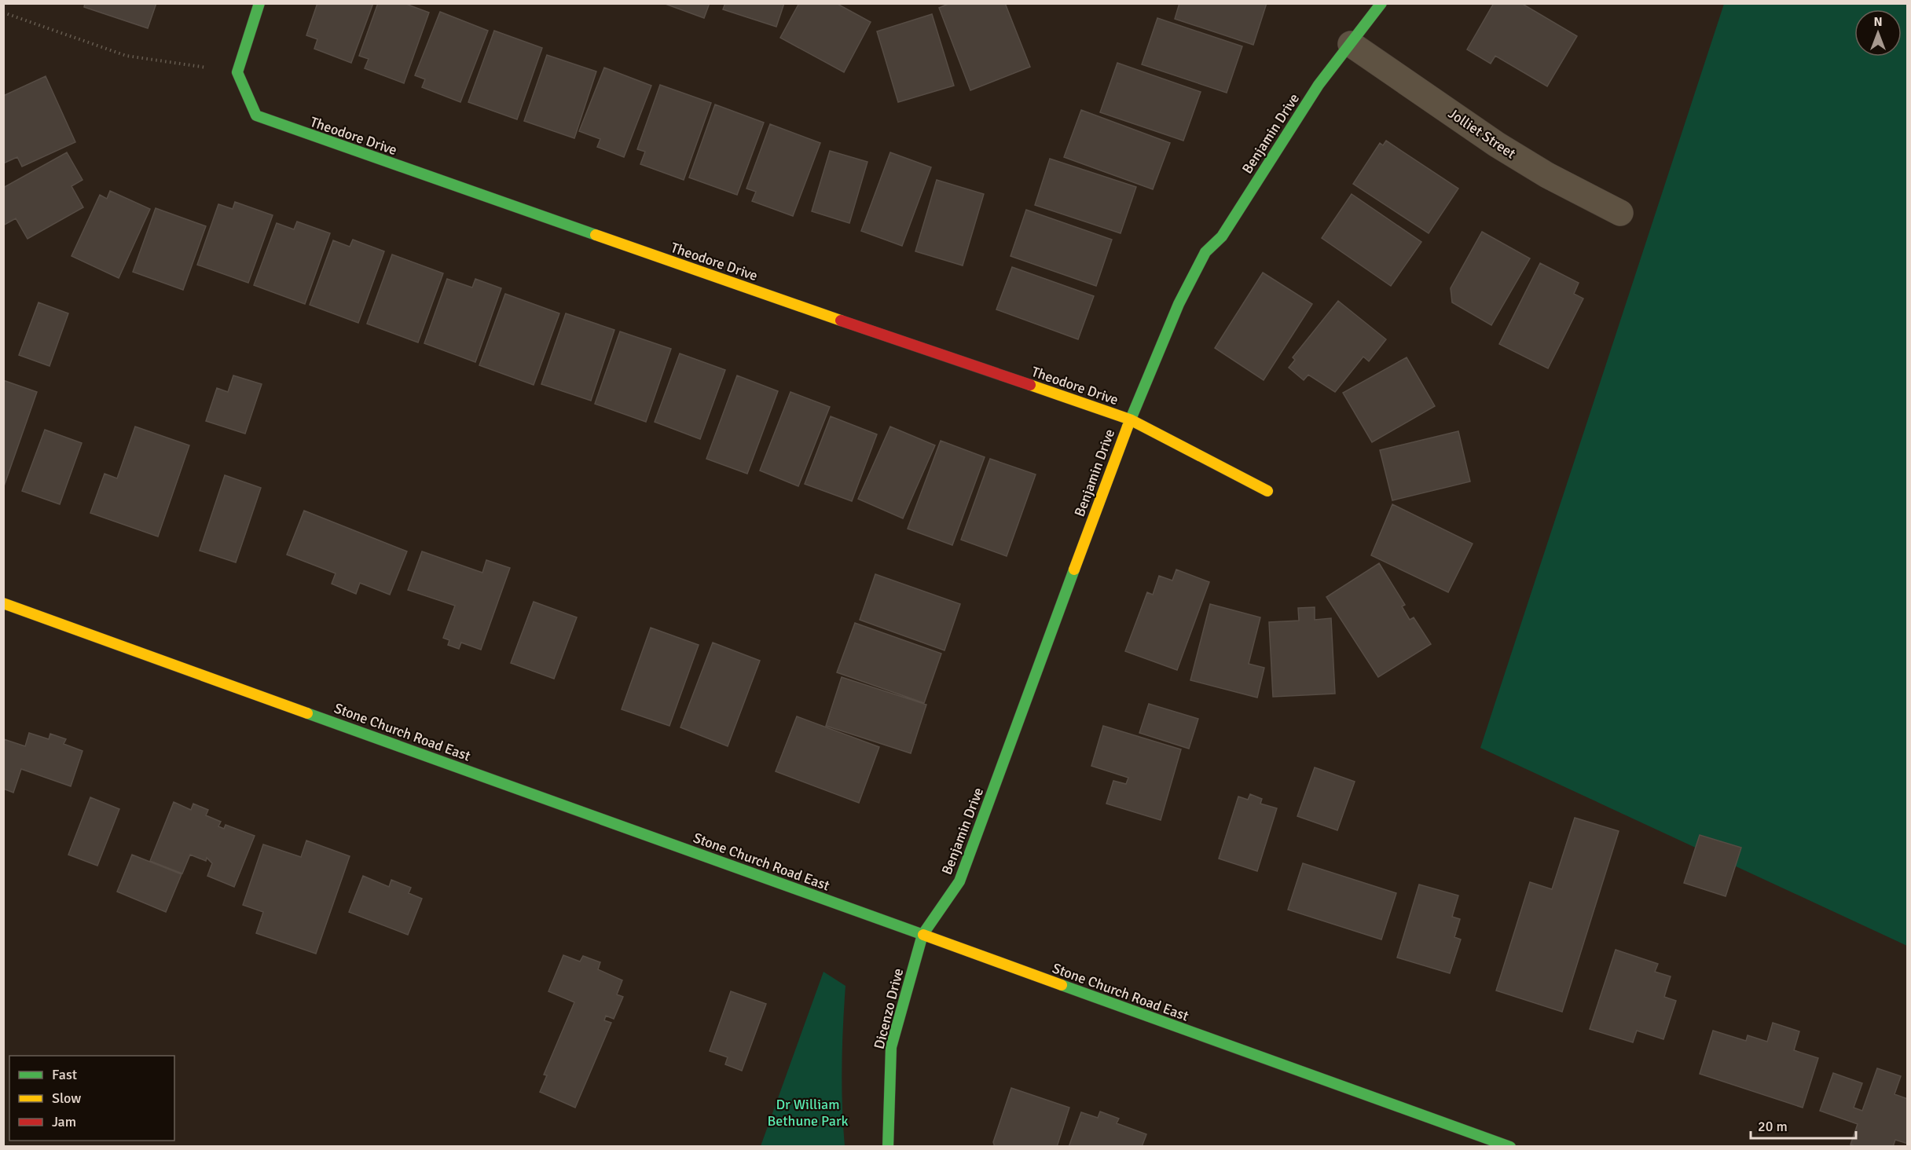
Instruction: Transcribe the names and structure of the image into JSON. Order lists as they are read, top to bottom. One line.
{"streets":{"street":["Benjamin Drive","Jolliet Street","Theodore Drive","Stone Church Road East","Dicenzo Drive"]},"crossings":[["Benjamin Drive","Jolliet Street"],["Benjamin Drive","Theodore Drive"],["Benjamin Drive","Stone Church Road East"],["Benjamin Drive","Dicenzo Drive"],["Stone Church Road East","Dicenzo Drive"]],"parks":["Dr William Bethune Park"],"legend":["Fast","Slow","Jam"],"scale_bar":"20 m","north":"top"}
